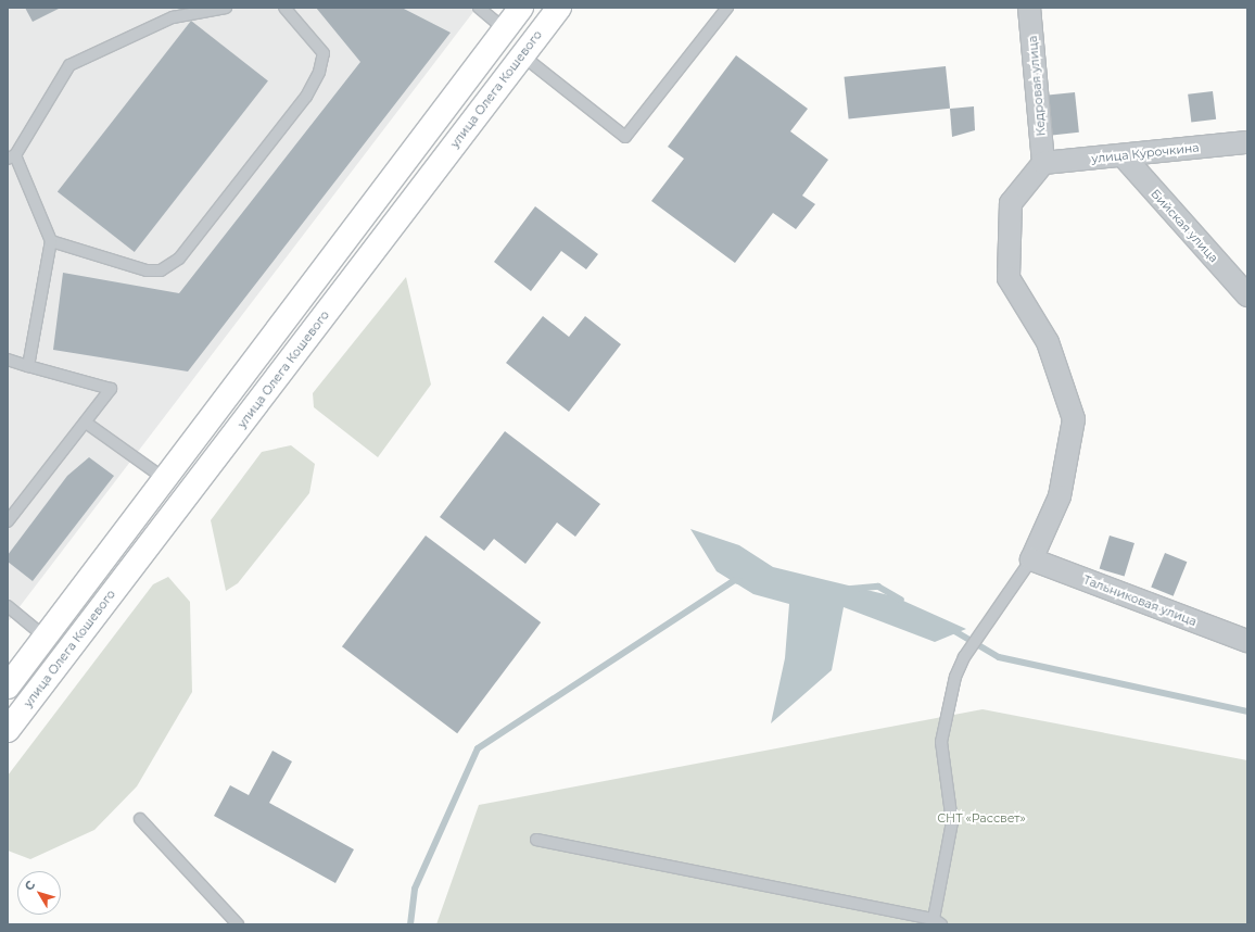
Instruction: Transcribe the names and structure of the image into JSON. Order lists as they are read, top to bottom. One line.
{"streets":{"main road":["улица Олега Кошевого"],"street":["Кедровая улица","улица Курочкина","Бийская улица","Тальниковая улица"]},"crossings":[["Кедровая улица","улица Курочкина"],["улица Курочкина","Бийская улица"]],"parks":["СНТ «Рассвет»"],"north":"top left"}
